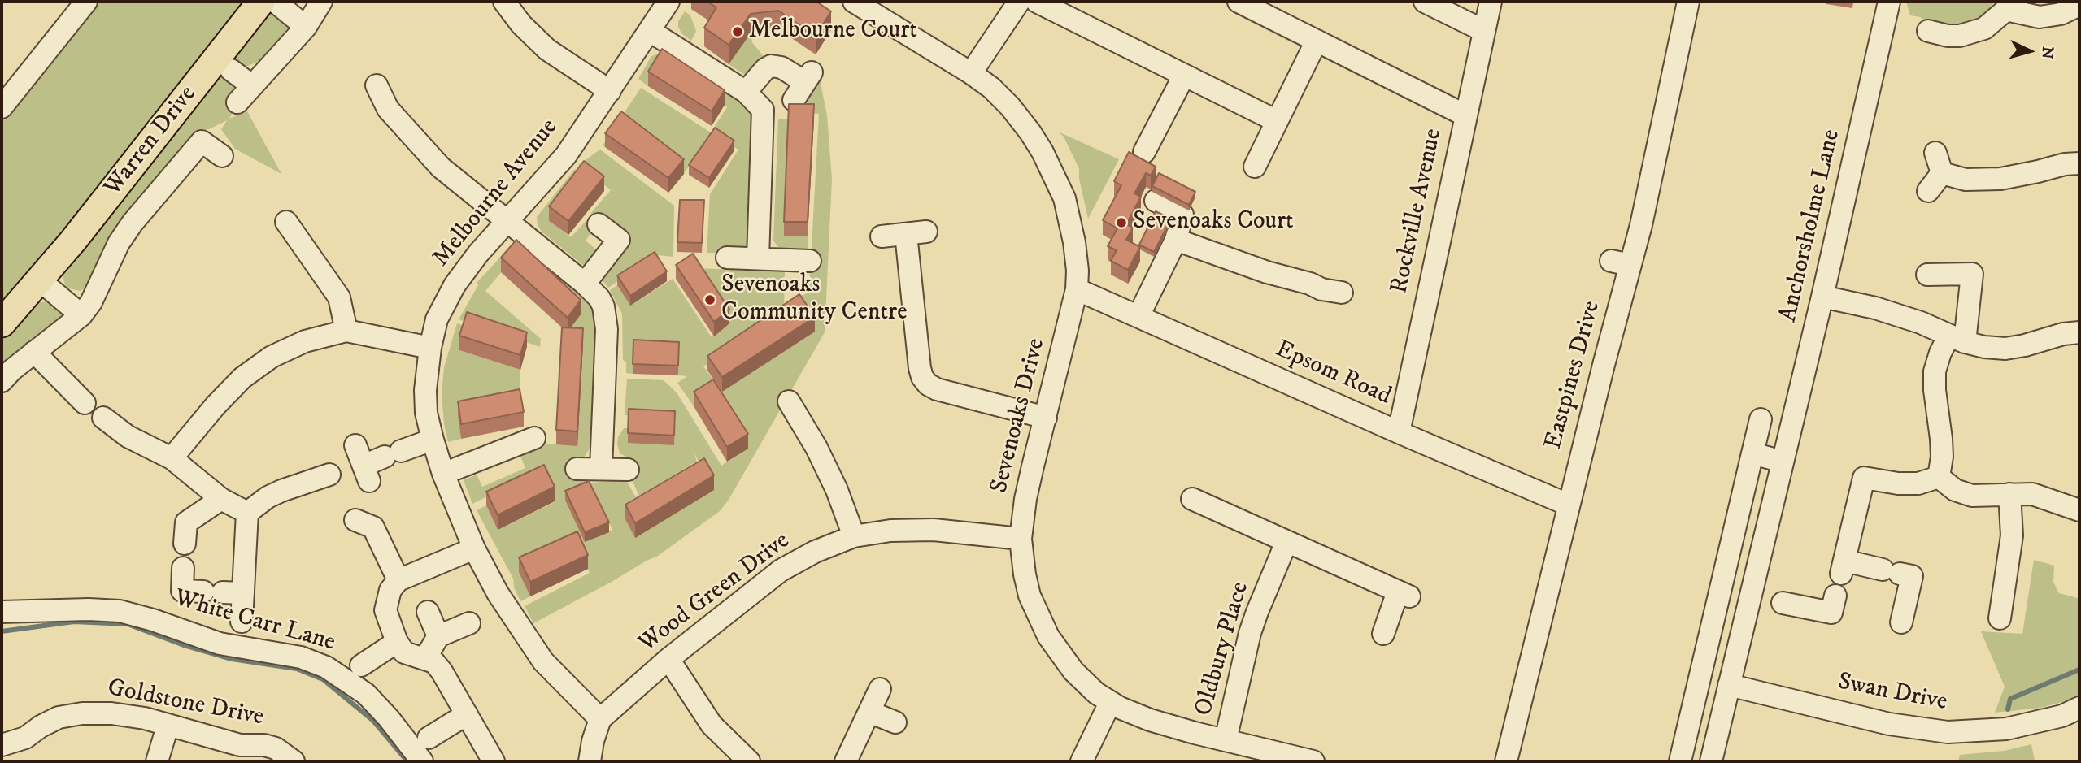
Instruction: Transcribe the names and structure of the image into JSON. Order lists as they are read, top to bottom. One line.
{"streets":{"main road":["Warren Drive"],"street":["Melbourne Avenue","Rockville Avenue","Anchorsholme Lane","Epsom Road","Eastpines Drive","Sevenoaks Drive","Wood Green Drive","White Carr Lane","Oldbury Place","Swan Drive","Goldstone Drive"]},"crossings":[["Melbourne Avenue","Wood Green Drive"],["Rockville Avenue","Epsom Road"],["Anchorsholme Lane","Swan Drive"],["Epsom Road","Eastpines Drive"],["Epsom Road","Sevenoaks Drive"],["Sevenoaks Drive","Wood Green Drive"],["Sevenoaks Drive","Oldbury Place"]],"places":["Melbourne Court","Sevenoaks Court","Sevenoaks Community Centre"],"north":"right"}
